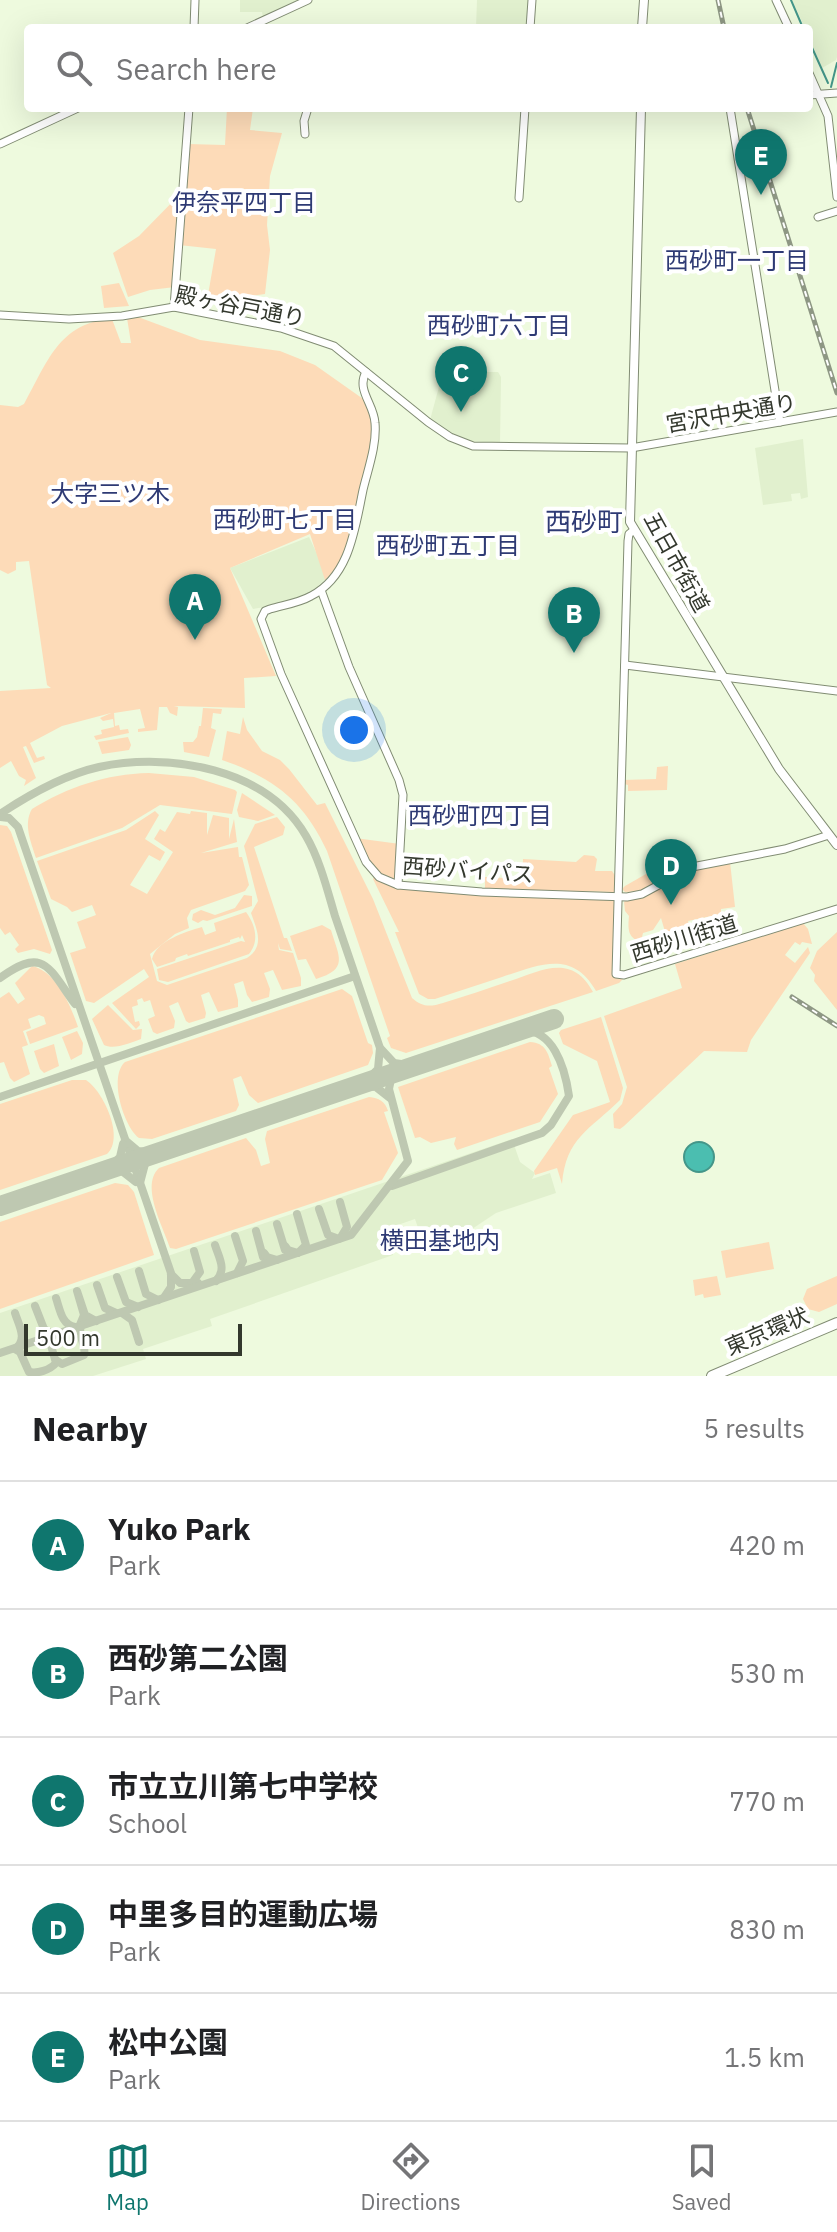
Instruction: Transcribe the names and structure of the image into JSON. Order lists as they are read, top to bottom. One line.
{"streets":{"highway":["東京環状"],"main road":["五日市街道"],"street":["殿ヶ谷戸通り","宮沢中央通り","西砂バイパス","西砂川街道"]},"crossings":[["殿ヶ谷戸通り","宮沢中央通り"],["殿ヶ谷戸通り","五日市街道"],["殿ヶ谷戸通り","西砂バイパス"],["宮沢中央通り","五日市街道"],["五日市街道","西砂バイパス"],["西砂バイパス","西砂川街道"]],"districts":["伊奈平四丁目","西砂町一丁目","西砂町六丁目","大字三ツ木","西砂町七丁目","西砂町","西砂町五丁目","西砂町四丁目","横田基地内"],"scale_bar":"500 m","page":{"search":"Search here","pins":["E","C","A","B","D"],"scale":"500 m","heading":["Nearby","5 results"],"list":[{"mark":"A","name":"Yuko Park","note":"Park","value":"420 m"},{"mark":"B","name":"西砂第二公園","note":"Park","value":"530 m"},{"mark":"C","name":"市立立川第七中学校","note":"School","value":"770 m"},{"mark":"D","name":"中里多目的運動広場","note":"Park","value":"830 m"},{"mark":"E","name":"松中公園","note":"Park","value":"1.5 km"}],"nav":["Map","Directions","Saved"]}}
